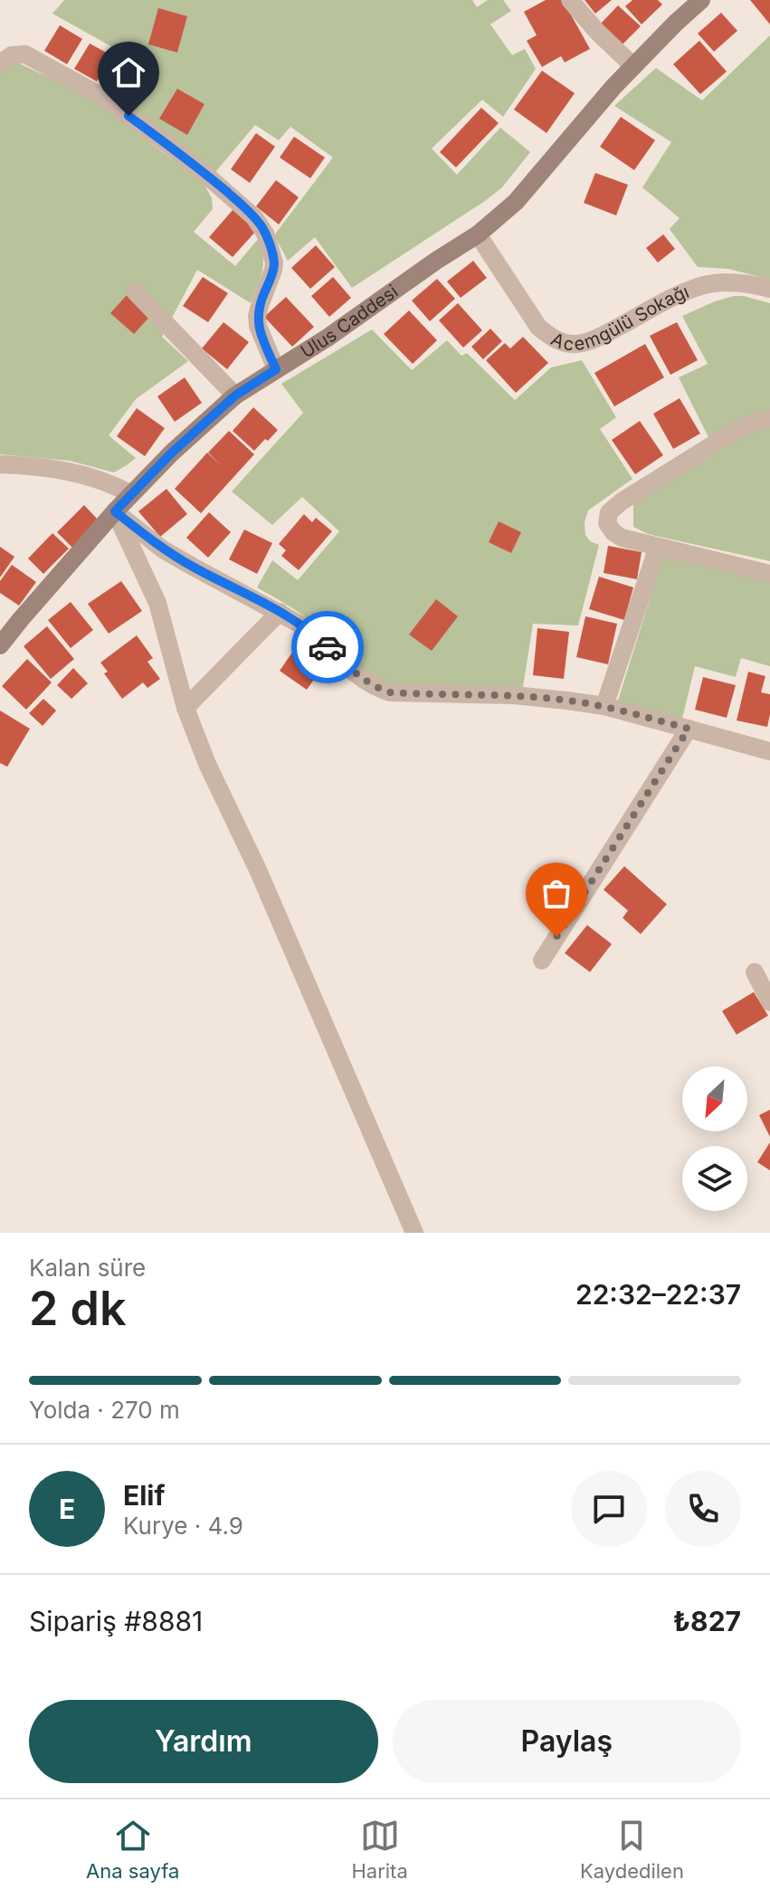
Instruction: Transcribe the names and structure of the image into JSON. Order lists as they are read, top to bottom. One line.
{"streets":{"street":["Acemgülü Sokağı","Ulus Caddesi"]},"crossings":[["Acemgülü Sokağı","Ulus Caddesi"]],"north":"bottom left","page":{"heading":["2 dk","Kalan süre","22:32–22:37"],"panel":["Elif","Kurye · 4.9","Sipariş #8881","₺827"],"bar":"Yolda · 270 m","round":"E","buttons":["Yardım","Paylaş"],"tabs":["Ana sayfa","Harita","Kaydedilen"]}}
